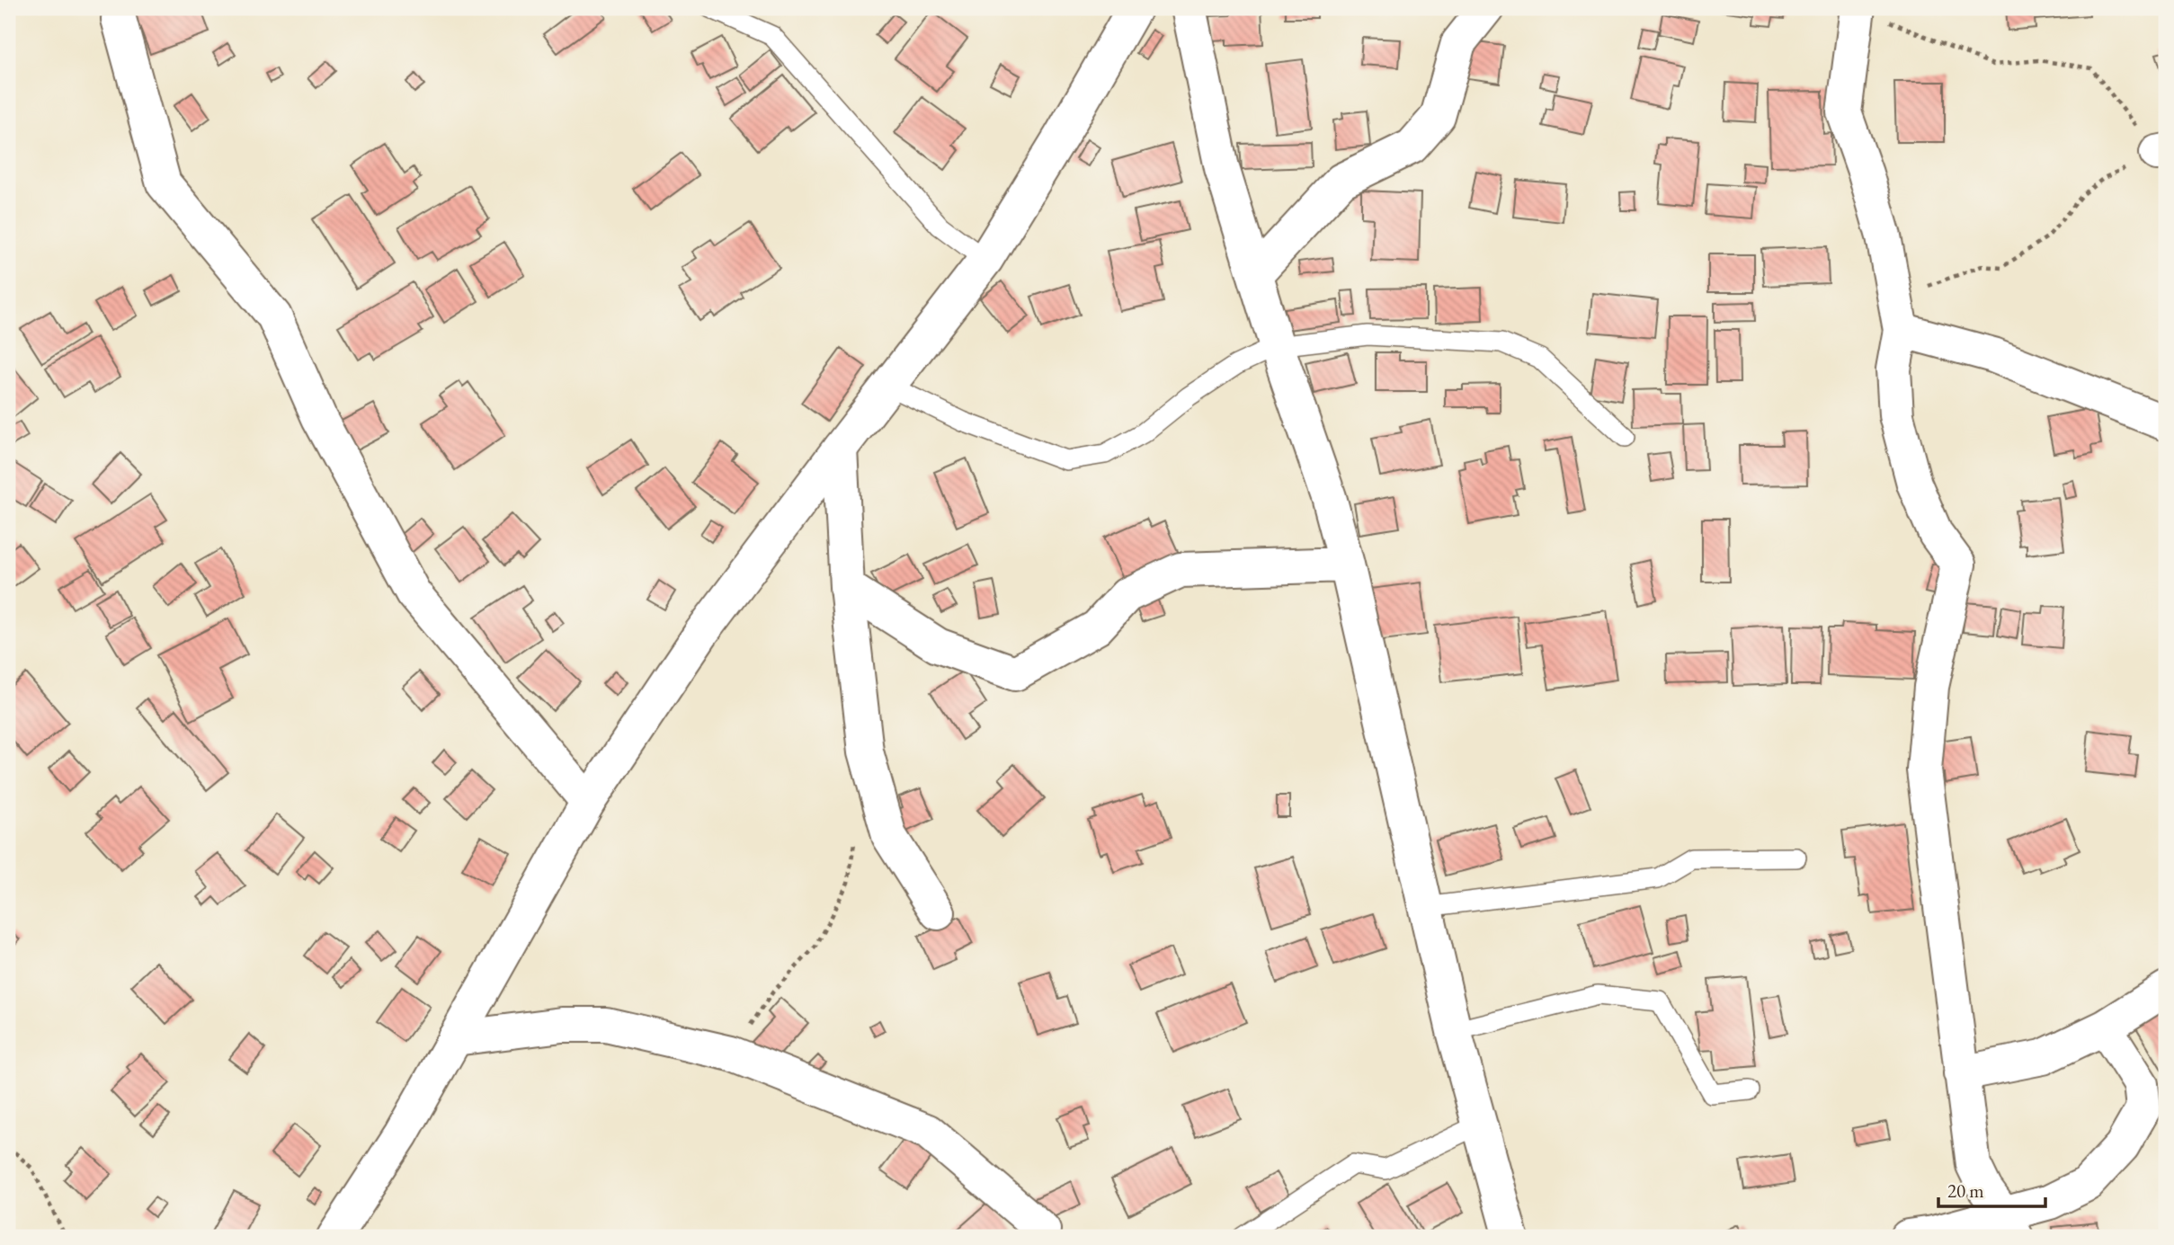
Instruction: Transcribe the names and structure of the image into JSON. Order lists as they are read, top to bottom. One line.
{"scale_bar":"20 m"}
